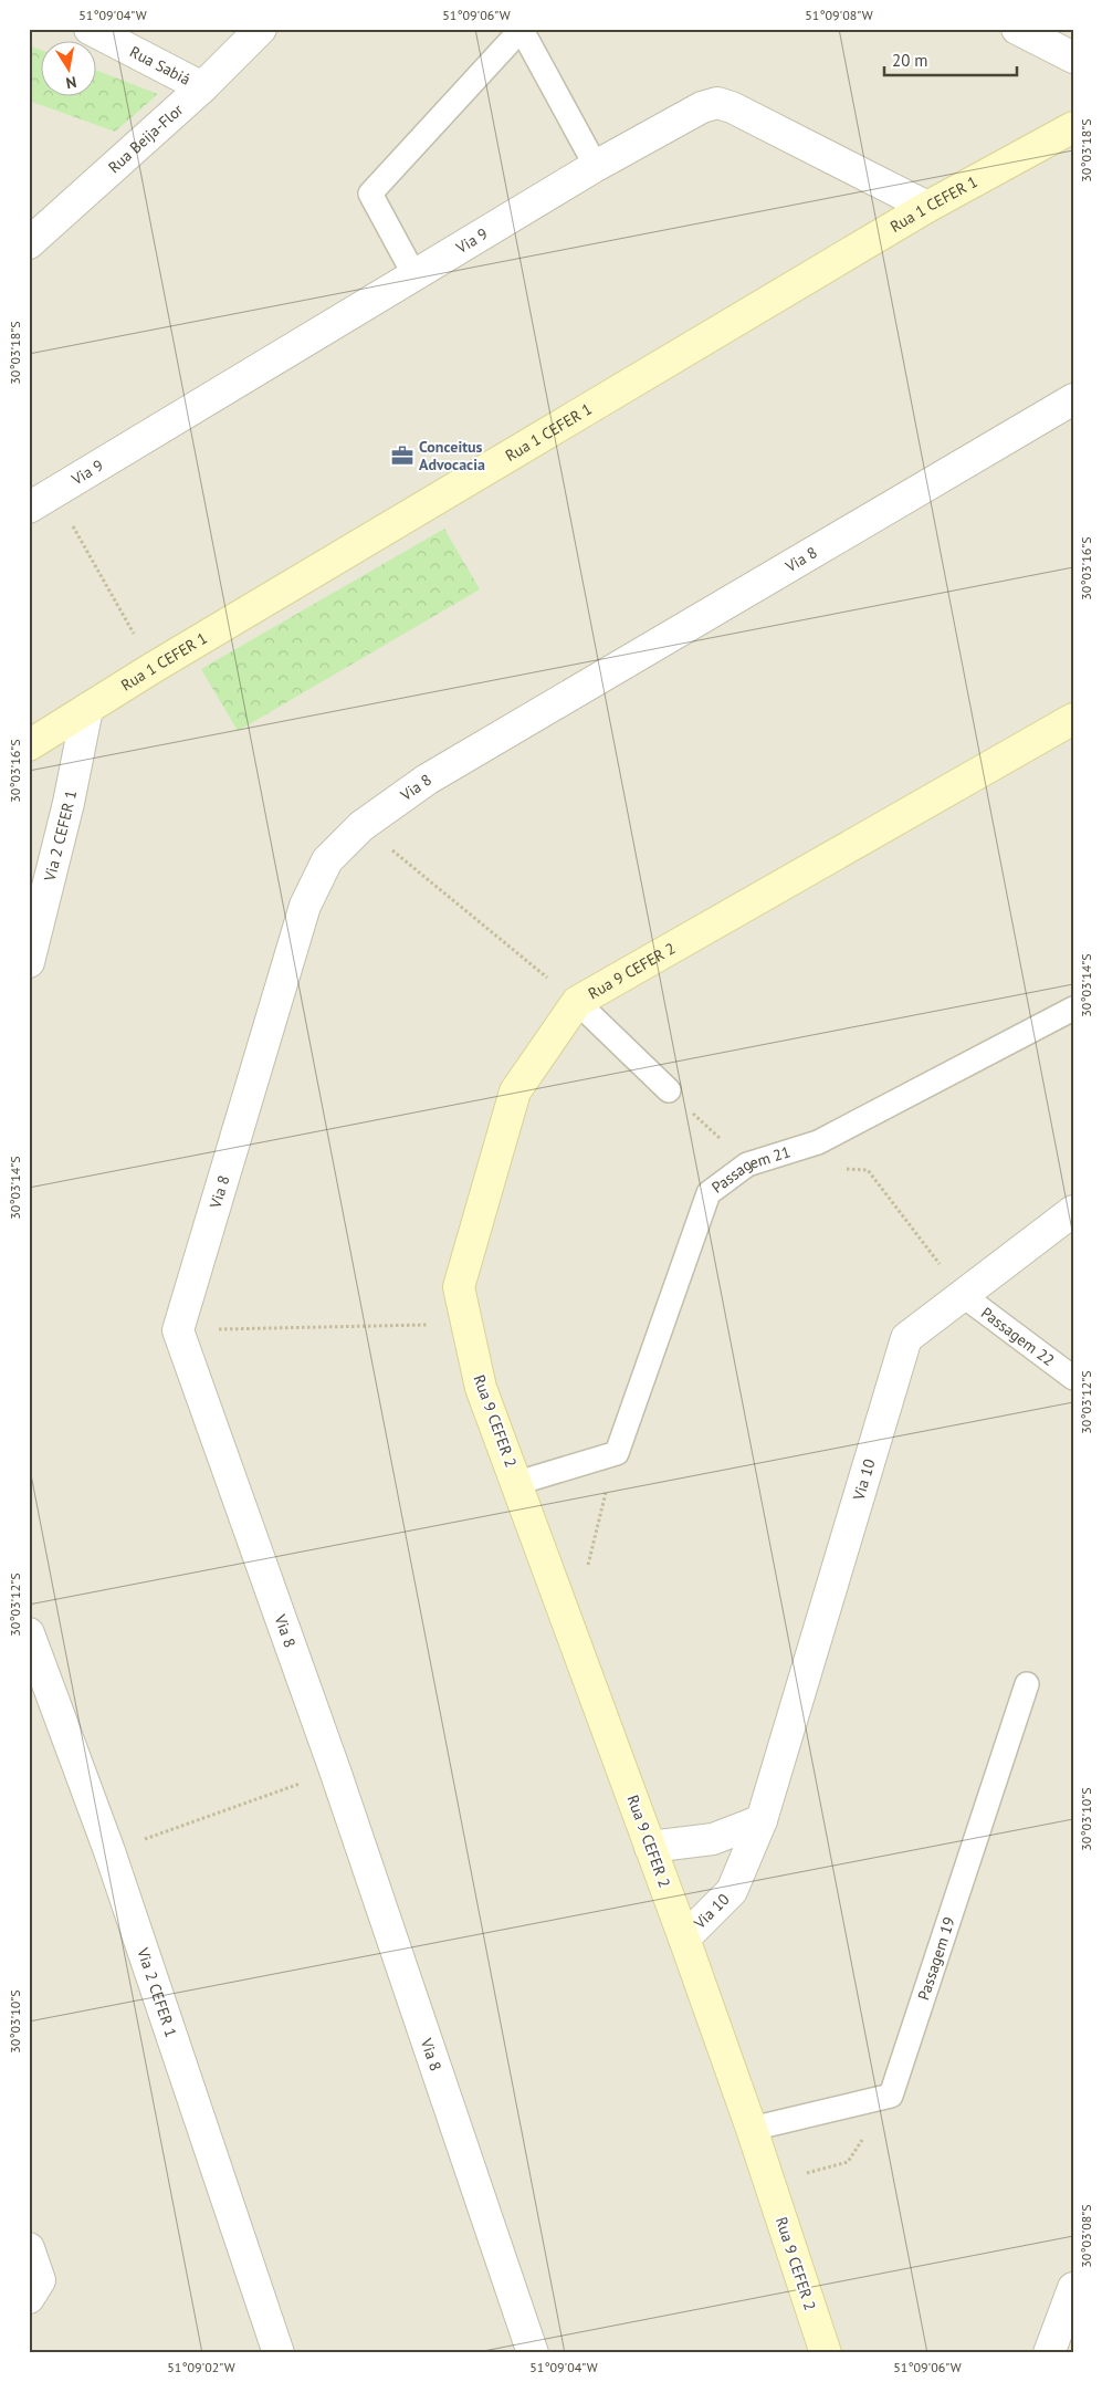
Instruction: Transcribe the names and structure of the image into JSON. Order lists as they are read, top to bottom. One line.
{"streets":{"street":["Rua Sabiá","Rua Beija-Flor","Rua 1 CEFER 1","Via 9","Via 8","Via 2 CEFER 1","Rua 9 CEFER 2","Via 10"],"lane":["Passagem 21","Passagem 22","Passagem 19"]},"crossings":[["Rua Sabiá","Rua Beija-Flor"],["Rua 1 CEFER 1","Via 9"],["Rua 1 CEFER 1","Via 2 CEFER 1"],["Rua 9 CEFER 2","Via 10"],["Rua 9 CEFER 2","Passagem 19"],["Passagem 22","Via 10"]],"places":{"office":["Conceitus Advocacia"]},"scale_bar":"20 m","north":"bottom","coordinates":["51°09'04\"W","51°09'06\"W","51°09'08\"W","30°03'18\"S","30°03'16\"S","30°03'14\"S","30°03'12\"S","30°03'10\"S","30°03'08\"S","51°09'02\"W"]}
